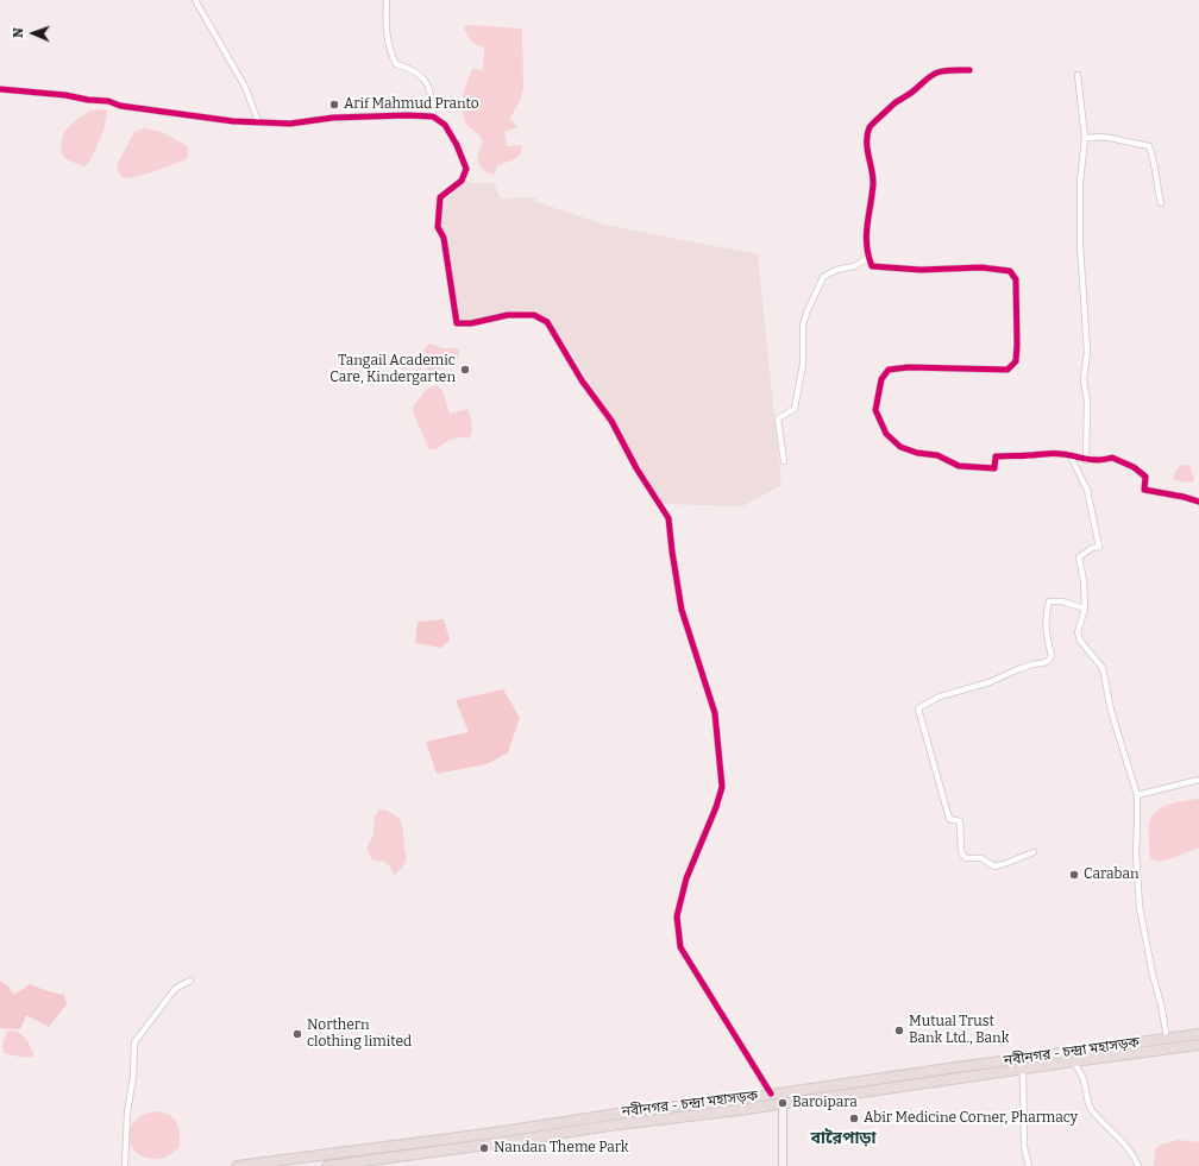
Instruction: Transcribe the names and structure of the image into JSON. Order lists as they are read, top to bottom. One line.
{"streets":{"highway":["নবীনগর - চন্দ্রা মহাসড়ক"]},"districts":["বারৈপাড়া"],"places":["Arif Mahmud Pranto","Tangail Academic Care, Kindergarten","Caraban","Mutual Trust Bank Ltd., Bank","Northern clothing limited","Baroipara","Abir Medicine Corner, Pharmacy","Nandan Theme Park"],"north":"left"}
